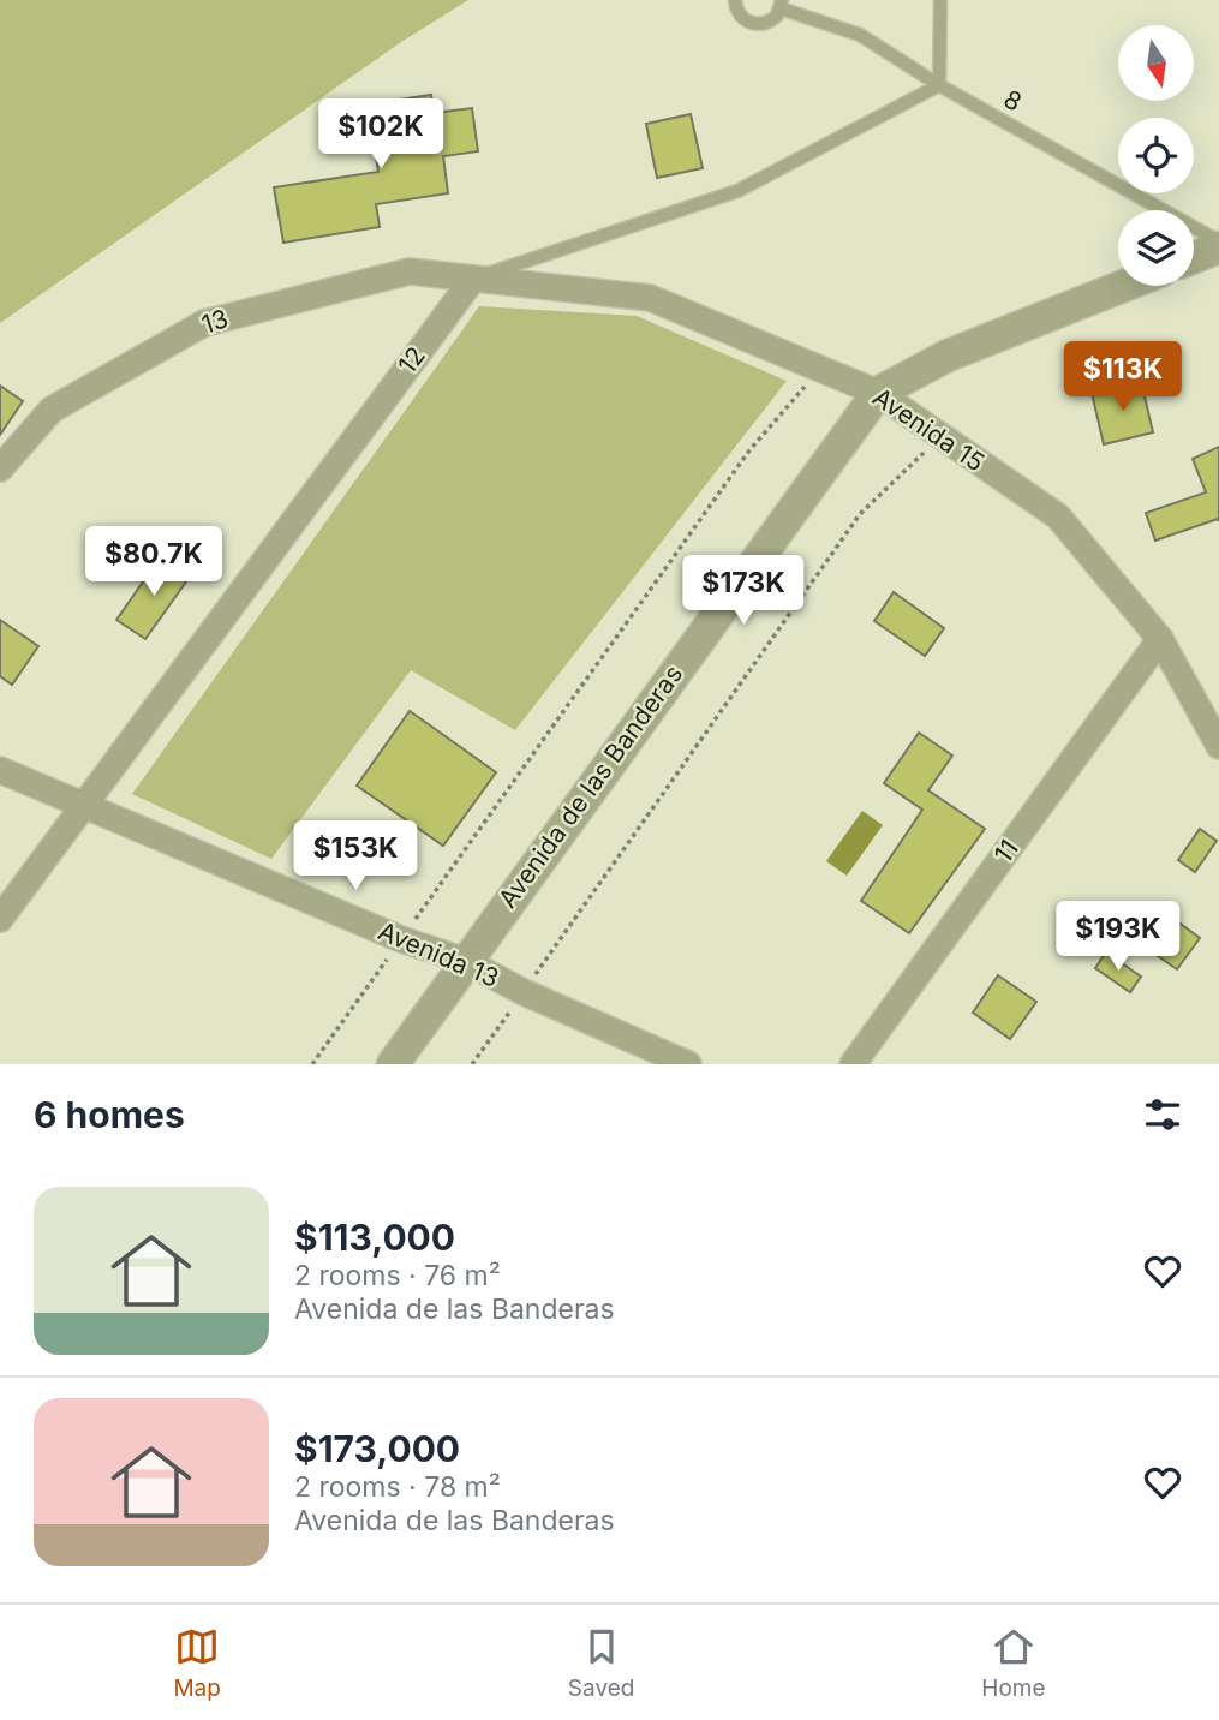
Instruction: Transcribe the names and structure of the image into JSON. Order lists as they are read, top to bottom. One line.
{"streets":{"street":["13","12","Avenida 15","Avenida de las Banderas","11","Avenida 13"],"lane":["8"]},"crossings":[["13","12"],["13","Avenida 15"],["12","Avenida 15"],["12","Avenida 13"],["Avenida 15","Avenida de las Banderas"],["Avenida 15","11"],["Avenida de las Banderas","Avenida 13"]],"north":"bottom","page":{"price":["$102K","$113K","$80.7K","$173K","$153K","$193K"],"heading":"6 homes","list":[{"name":"$113,000","note":"2 rooms · 76 m² · Avenida de las Banderas"},{"name":"$173,000","note":"2 rooms · 78 m² · Avenida de las Banderas"}],"tabs":["Map","Saved","Home"]}}
